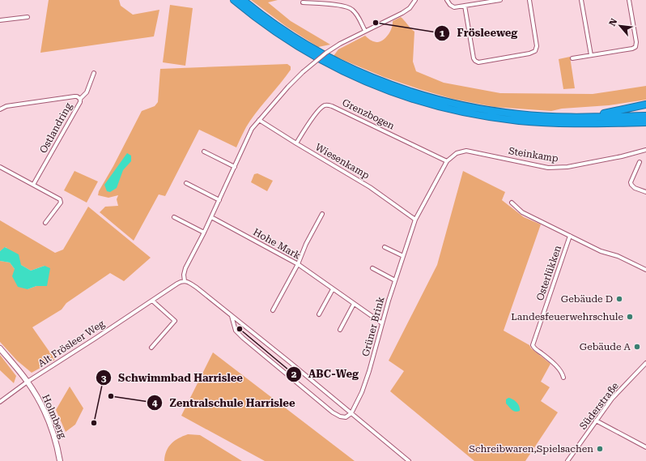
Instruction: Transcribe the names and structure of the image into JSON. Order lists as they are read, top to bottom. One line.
{"streets":{"street":["Grenzbogen","Ostlandring","Steinkamp","Wiesenkamp","Hohe Mark","Osterlükken","Grüner Brink","Alt Frösleer Weg","Süderstraße","Holmberg"]},"crossings":[["Grenzbogen","Wiesenkamp"],["Grenzbogen","Grüner Brink"],["Steinkamp","Grüner Brink"],["Wiesenkamp","Grüner Brink"],["Hohe Mark","Grüner Brink"],["Alt Frösleer Weg","Holmberg"]],"places":["Frösleeweg","Gebäude D","Landesfeuerwehrschule","ABC-Weg","Gebäude A","Zentralschule Harrislee","Schwimmbad Harrislee","Schreibwaren,Spielsachen"],"north":"top left"}
